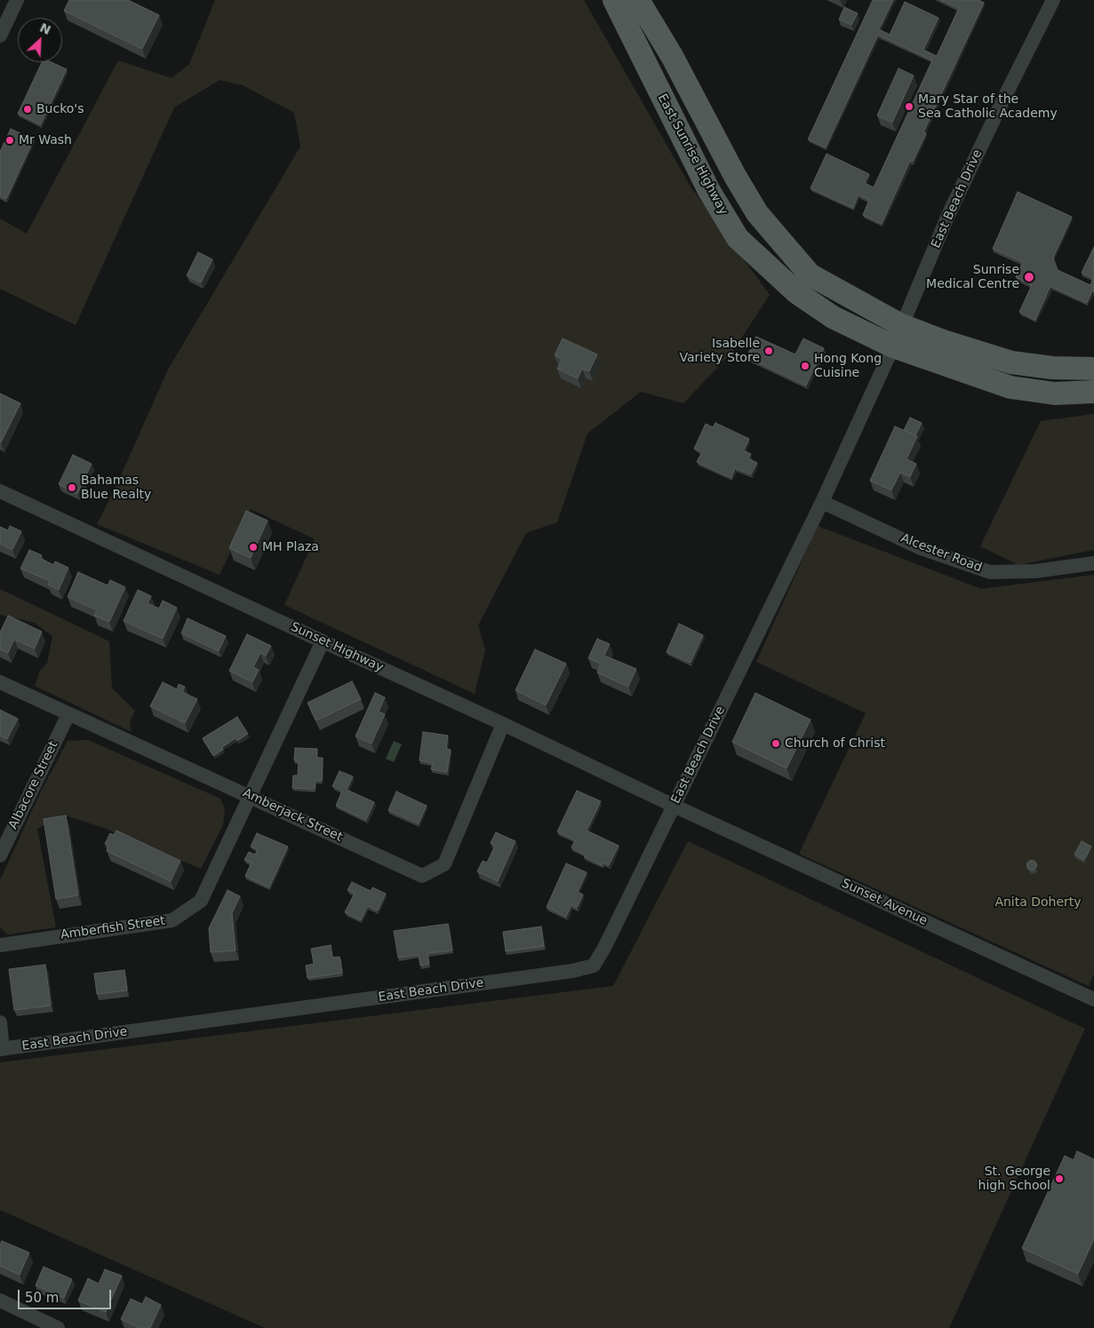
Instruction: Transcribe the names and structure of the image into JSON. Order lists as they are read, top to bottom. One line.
{"streets":{"main road":["East Sunrise Highway"],"street":["East Beach Drive","Alcester Road","Sunset Highway","Albacore Street","Amberjack Street","Sunset Avenue","Amberfish Street"]},"crossings":[["East Sunrise Highway","East Beach Drive"],["East Beach Drive","Alcester Road"],["East Beach Drive","Sunset Highway"],["East Beach Drive","Sunset Avenue"],["Sunset Highway","Amberjack Street"],["Sunset Highway","Sunset Avenue"],["Sunset Highway","Amberfish Street"],["Albacore Street","Amberjack Street"],["Amberjack Street","Amberfish Street"]],"parks":["Anita Doherty"],"places":["Mary Star of the Sea Catholic Academy","Bucko's","Mr Wash","Sunrise Medical Centre","Isabelle Variety Store","Hong Kong Cuisine","Bahamas Blue Realty","MH Plaza","Church of Christ","St. George high School"],"scale_bar":"50 m","north":"top right"}
